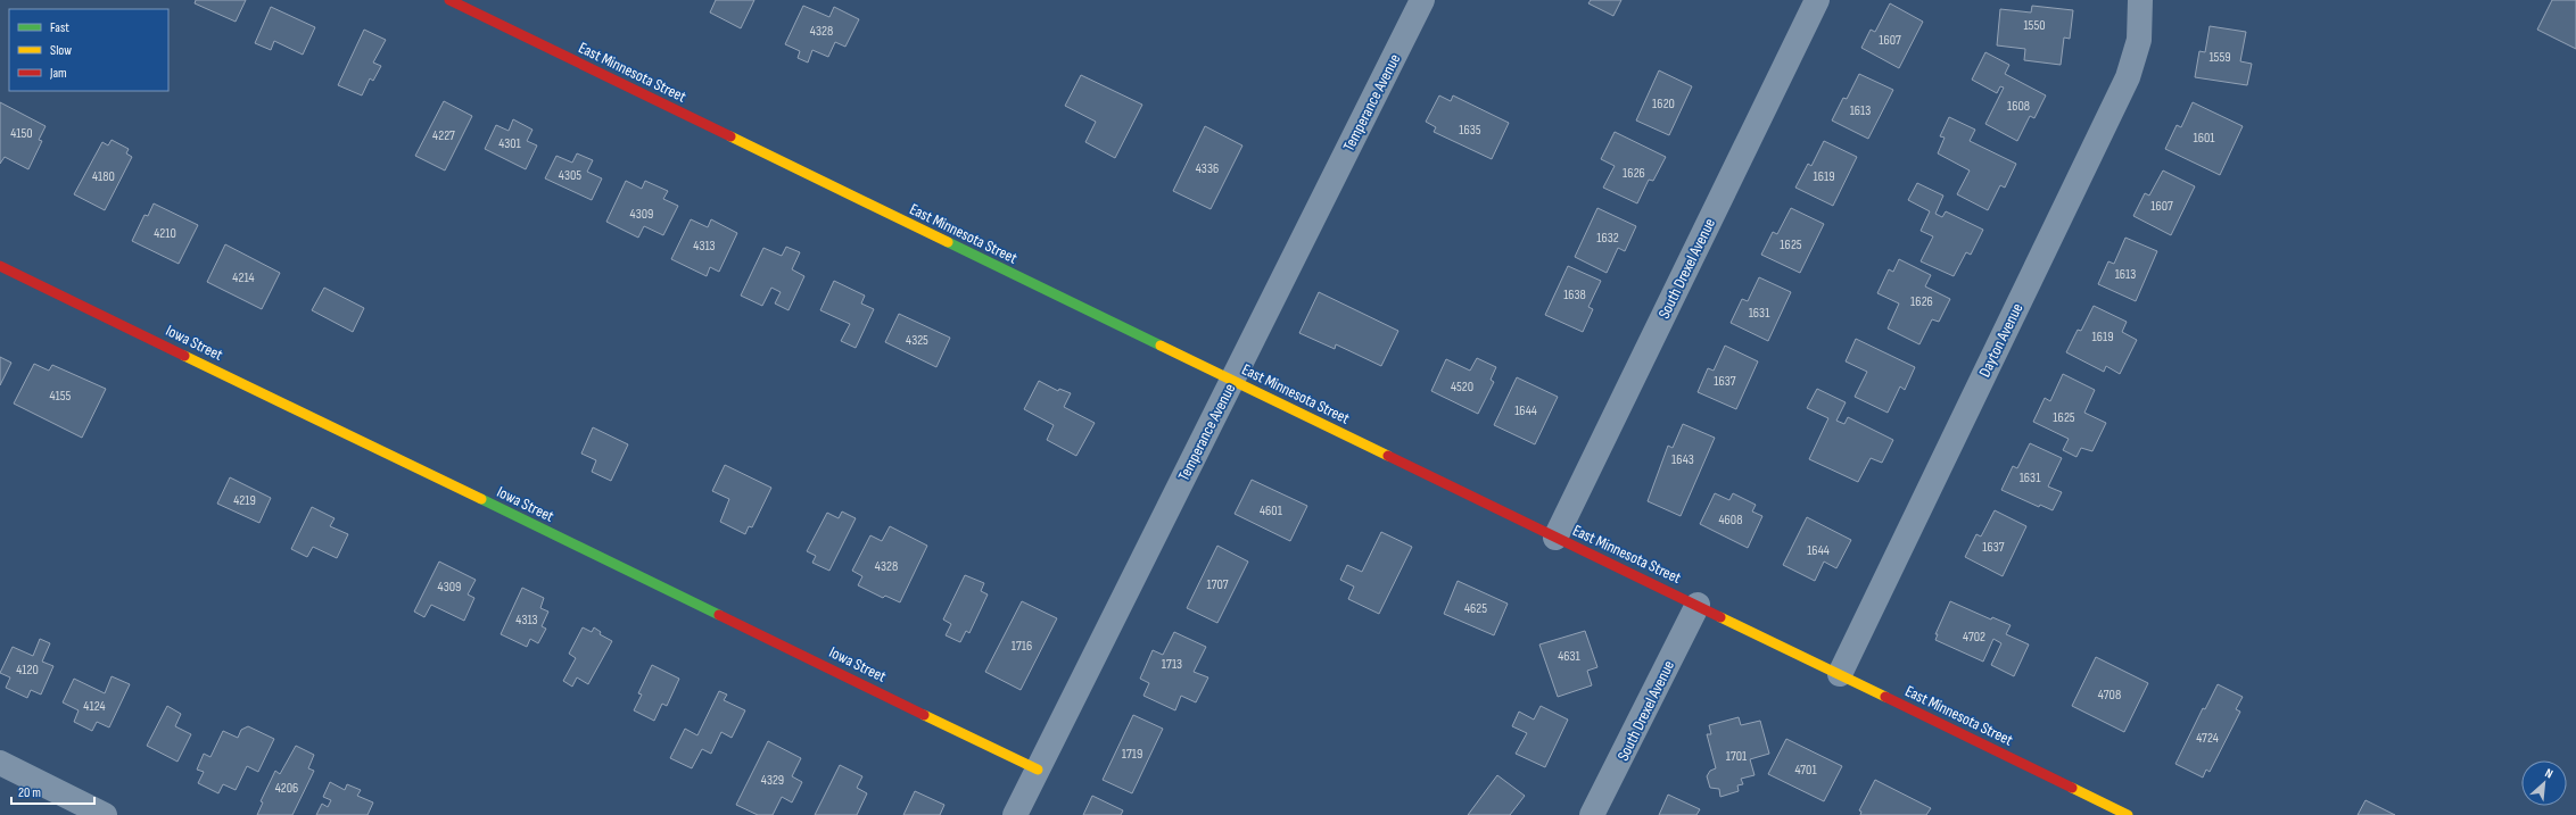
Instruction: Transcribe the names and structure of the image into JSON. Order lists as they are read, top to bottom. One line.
{"streets":{"street":["East Minnesota Street","Temperance Avenue","South Drexel Avenue","Dayton Avenue","Iowa Street"]},"crossings":[["East Minnesota Street","Temperance Avenue"],["East Minnesota Street","South Drexel Avenue"],["East Minnesota Street","Dayton Avenue"],["Temperance Avenue","Iowa Street"]],"house_numbers":["1550","4328","1607","1559","1620","1608","1613","1635","4150","4227","1601","4301","4336","1626","4305","4180","1619","1607","4309","4210","1632","1625","4313","1613","4214","1638","1626","1631","1619","4325","1637","4520","4155","1644","1625","1643","1631","4219","4601","4608","1637","1644","4328","1707","4309","4625","4313","4702","1716","4631","1713","4120","4708","4124","4724","1719","1701","4701","4329","4206"],"legend":["Fast","Slow","Jam"],"scale_bar":"20 m","north":"top right"}
